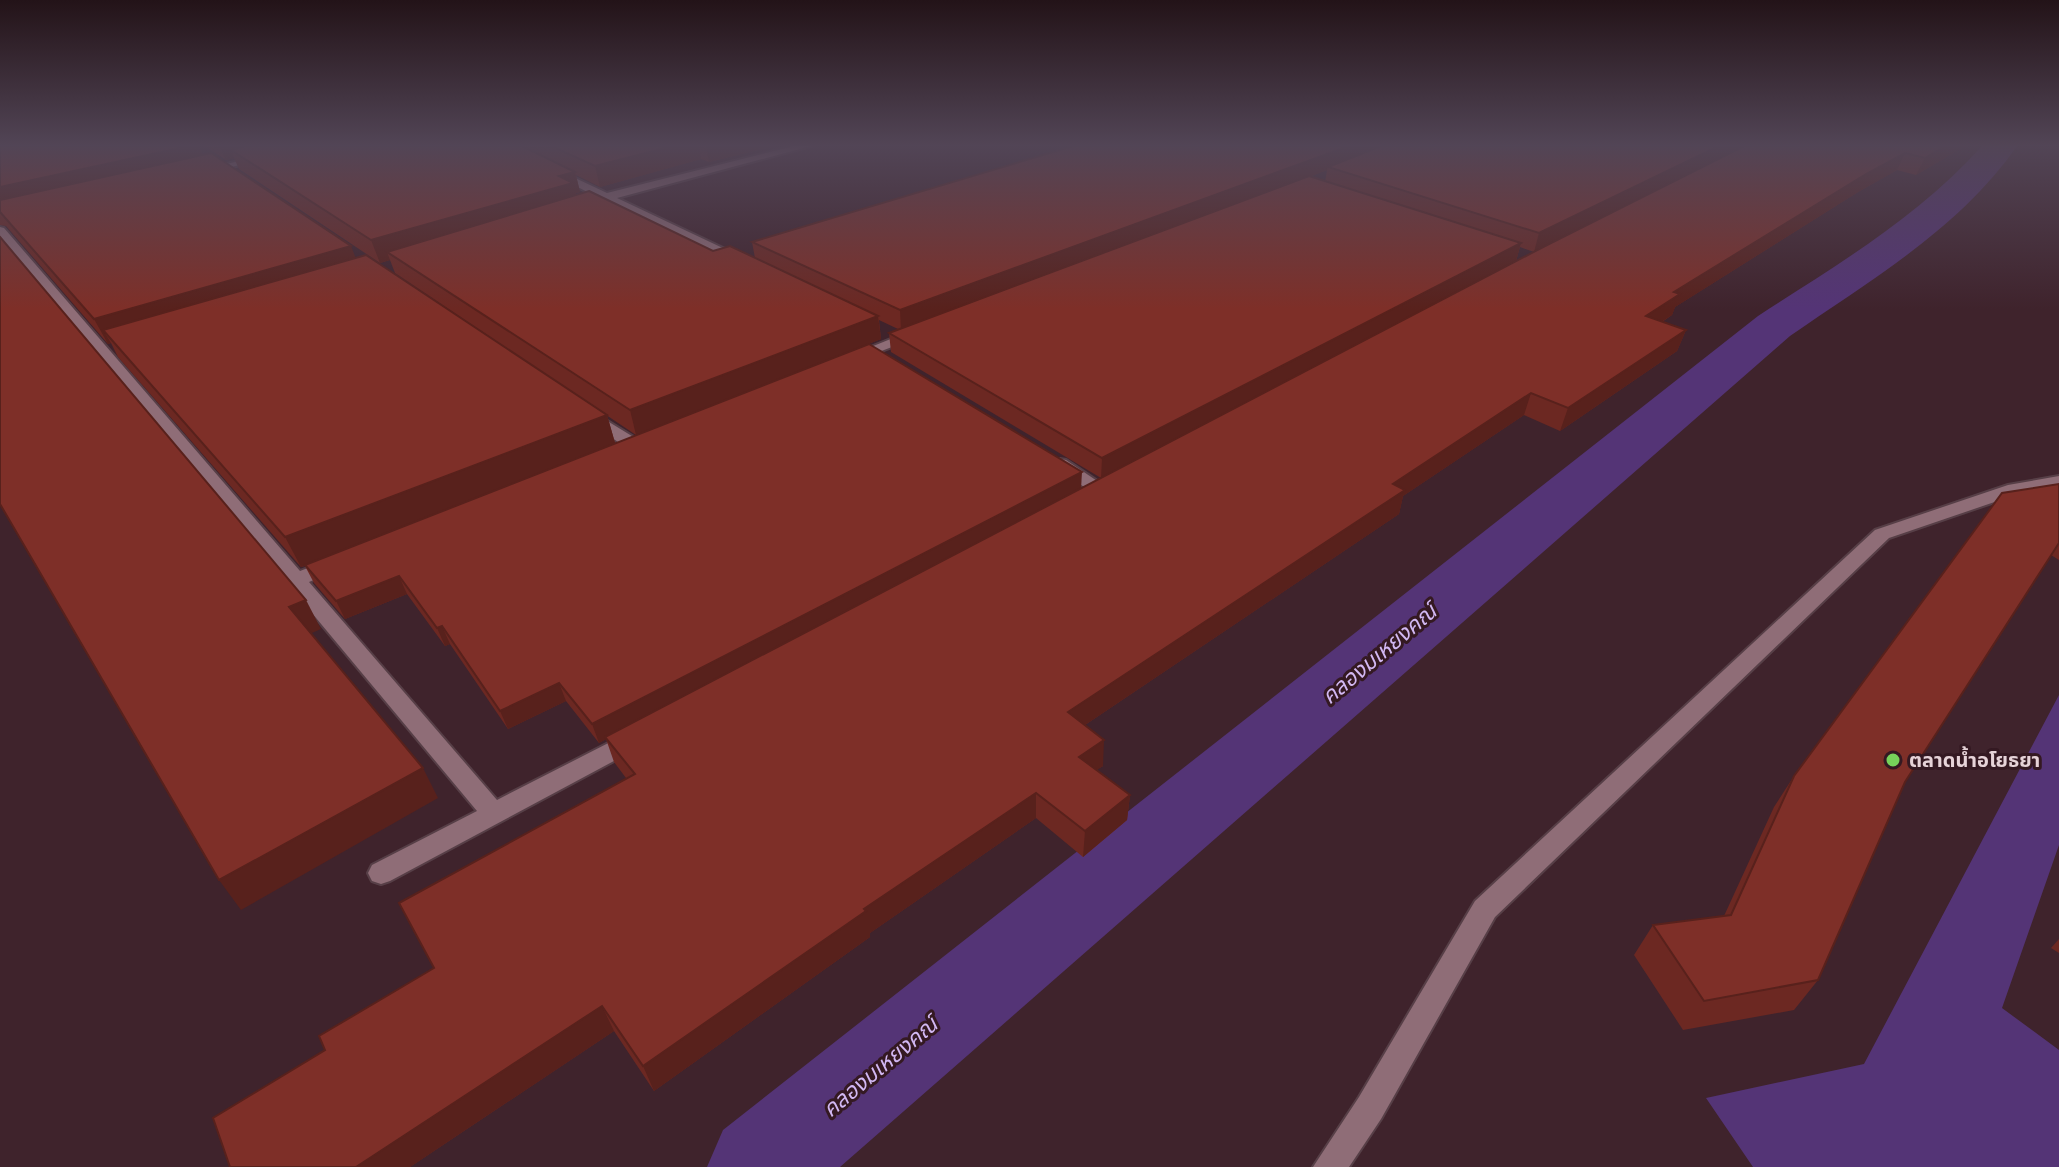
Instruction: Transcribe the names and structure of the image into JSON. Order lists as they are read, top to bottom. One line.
{"water":["คลองมเหยงคณ์"],"places":["ตลาดน้ำอโยธยา"]}
